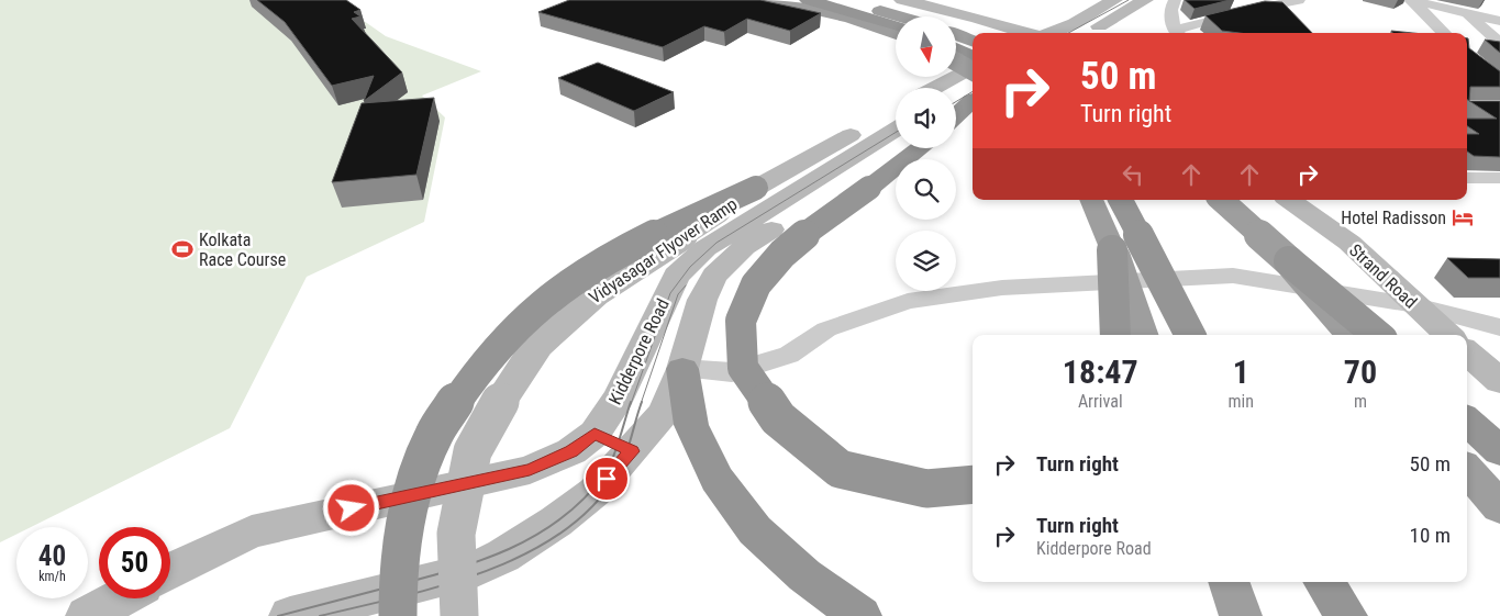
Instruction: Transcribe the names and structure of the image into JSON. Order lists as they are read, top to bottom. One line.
{"streets":{"main road":["Vidyasagar Flyover Ramp","Strand Road","Kidderpore Road"]},"places":{"hotel":["Hotel Radisson"],"sports":["Kolkata Race Course"]},"north":"bottom","page":{"turn":["50 m","Turn right"],"eta":["18:47","Arrival","1","min","70","m"],"list":[{"name":"Turn right","value":"50 m"},{"name":"Turn right","note":"Kidderpore Road","value":"10 m"}],"speed":"40 km/h","limit":"50"}}
